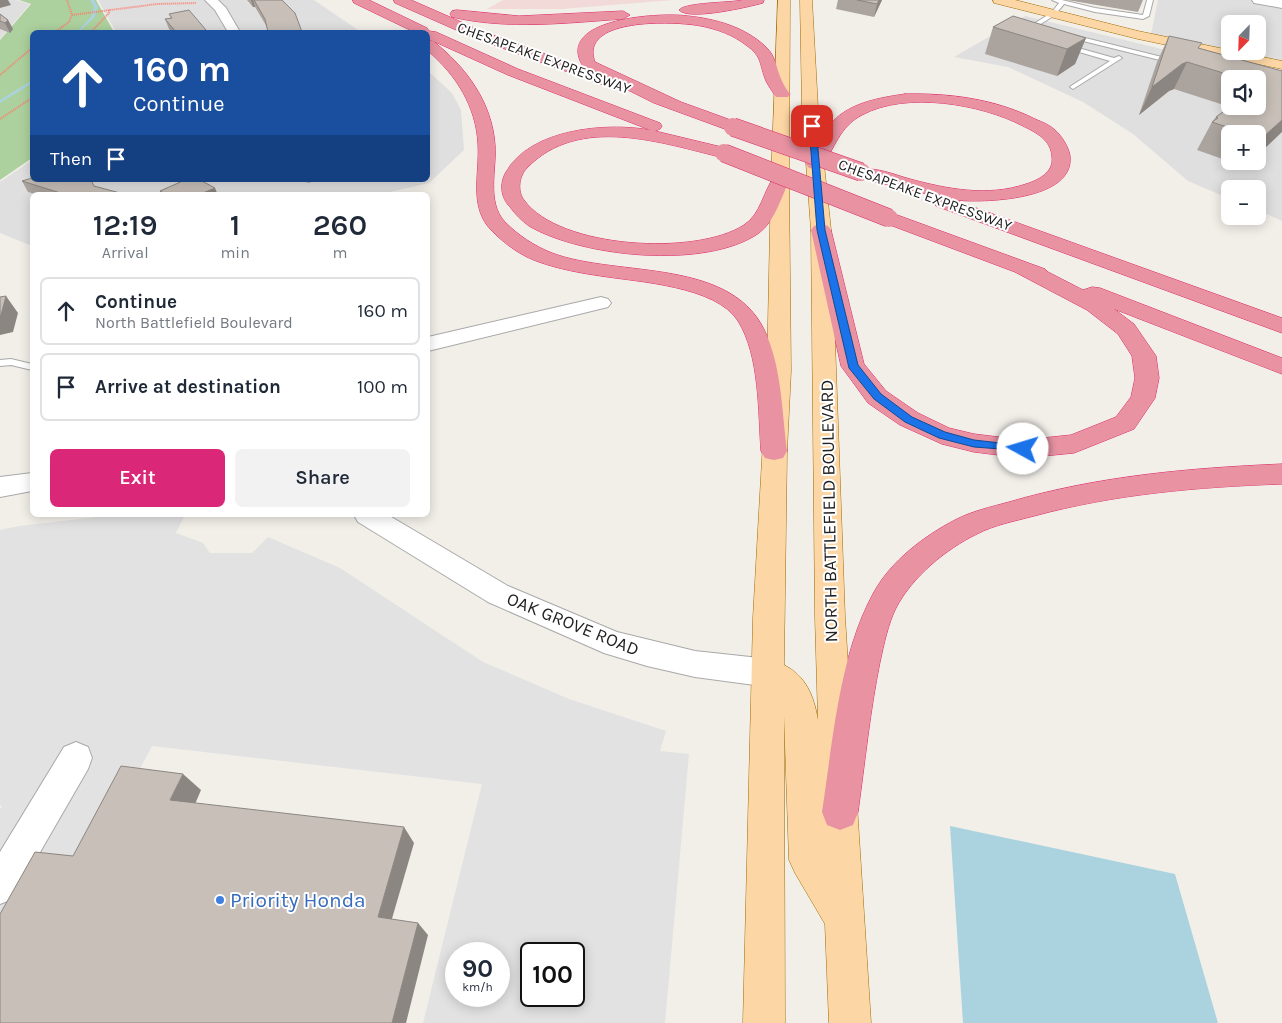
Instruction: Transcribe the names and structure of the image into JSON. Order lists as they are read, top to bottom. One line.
{"streets":{"highway":["CHESAPEAKE EXPRESSWAY"],"main road":["NORTH BATTLEFIELD BOULEVARD"],"street":["OAK GROVE ROAD"]},"places":["Priority Honda"],"north":"bottom left","page":{"map_buttons":["+","−"],"turn":["160 m","Continue"],"then":"Then","eta":["12:19","Arrival","1","min","260","m"],"list":[{"name":"Continue","note":"North Battlefield Boulevard","value":"160 m"},{"name":"Arrive at destination","value":"100 m"}],"buttons":["Exit","Share"],"speed":"90 km/h","limit":"100"}}
